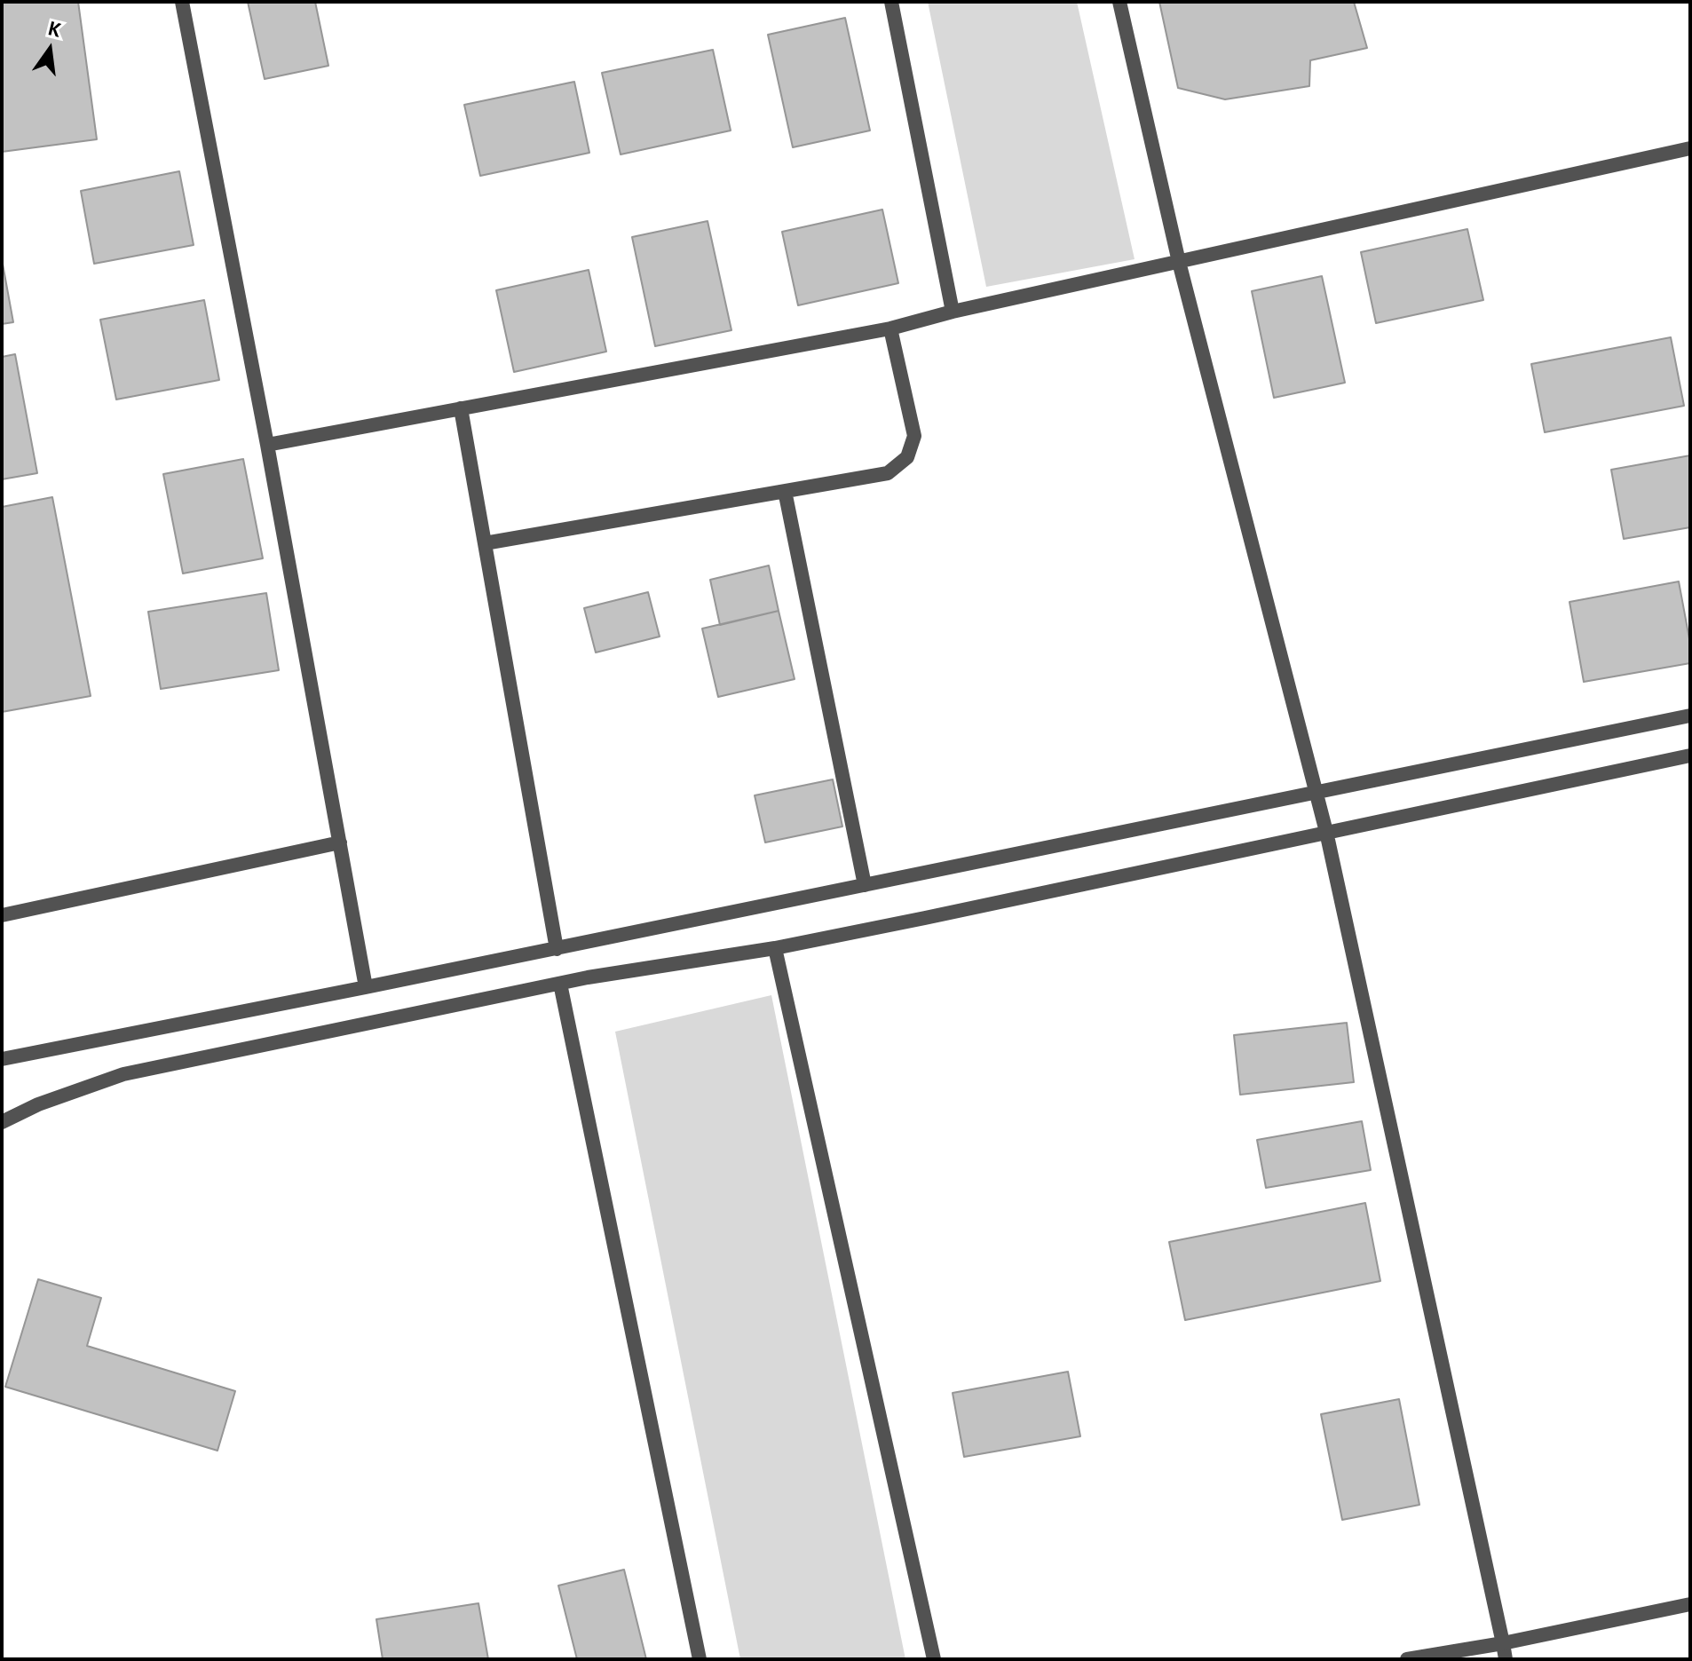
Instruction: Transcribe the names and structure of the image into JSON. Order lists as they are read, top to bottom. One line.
{"north":"top"}
